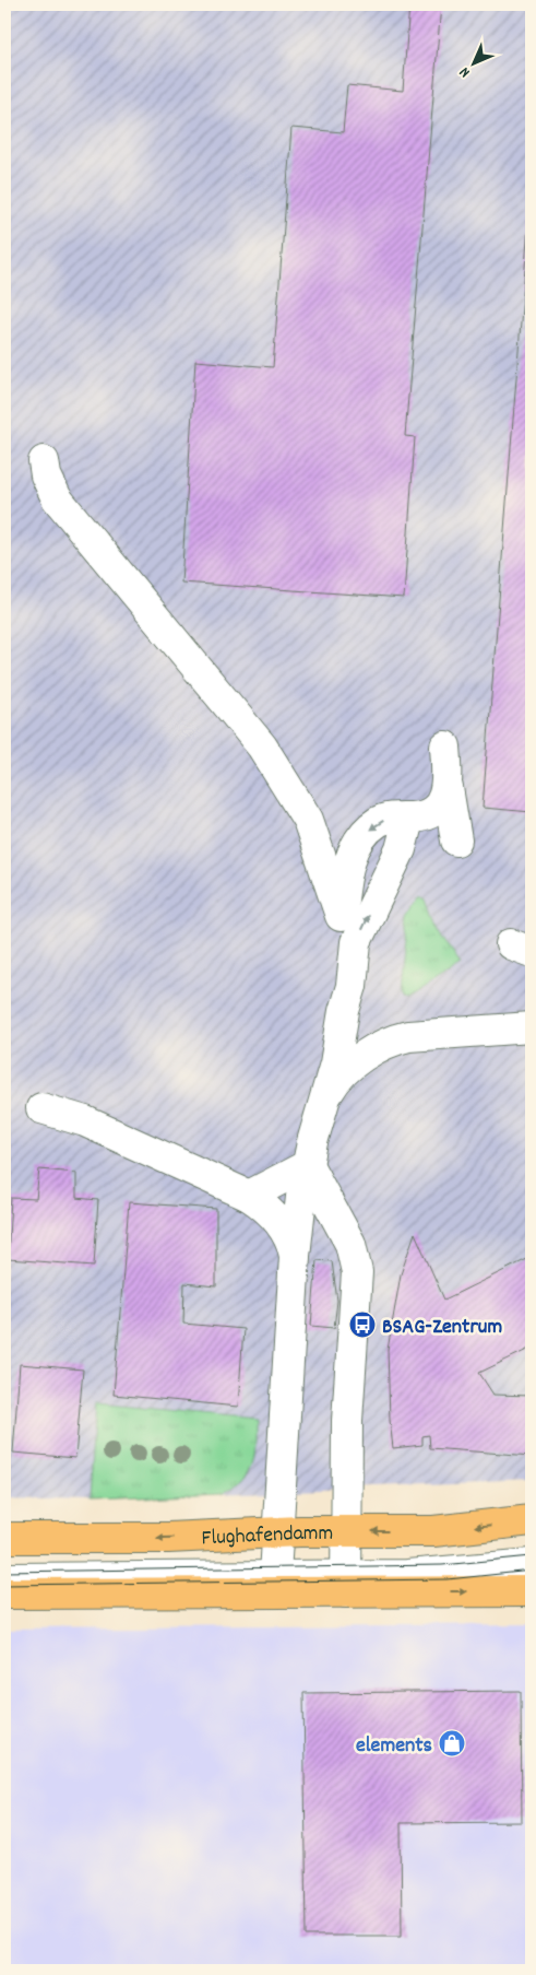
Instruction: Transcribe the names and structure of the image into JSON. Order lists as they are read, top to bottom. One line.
{"streets":{"main road":["Flughafendamm"]},"places":{"bus stop":["BSAG-Zentrum"],"shop":["elements"]},"north":"bottom left"}
